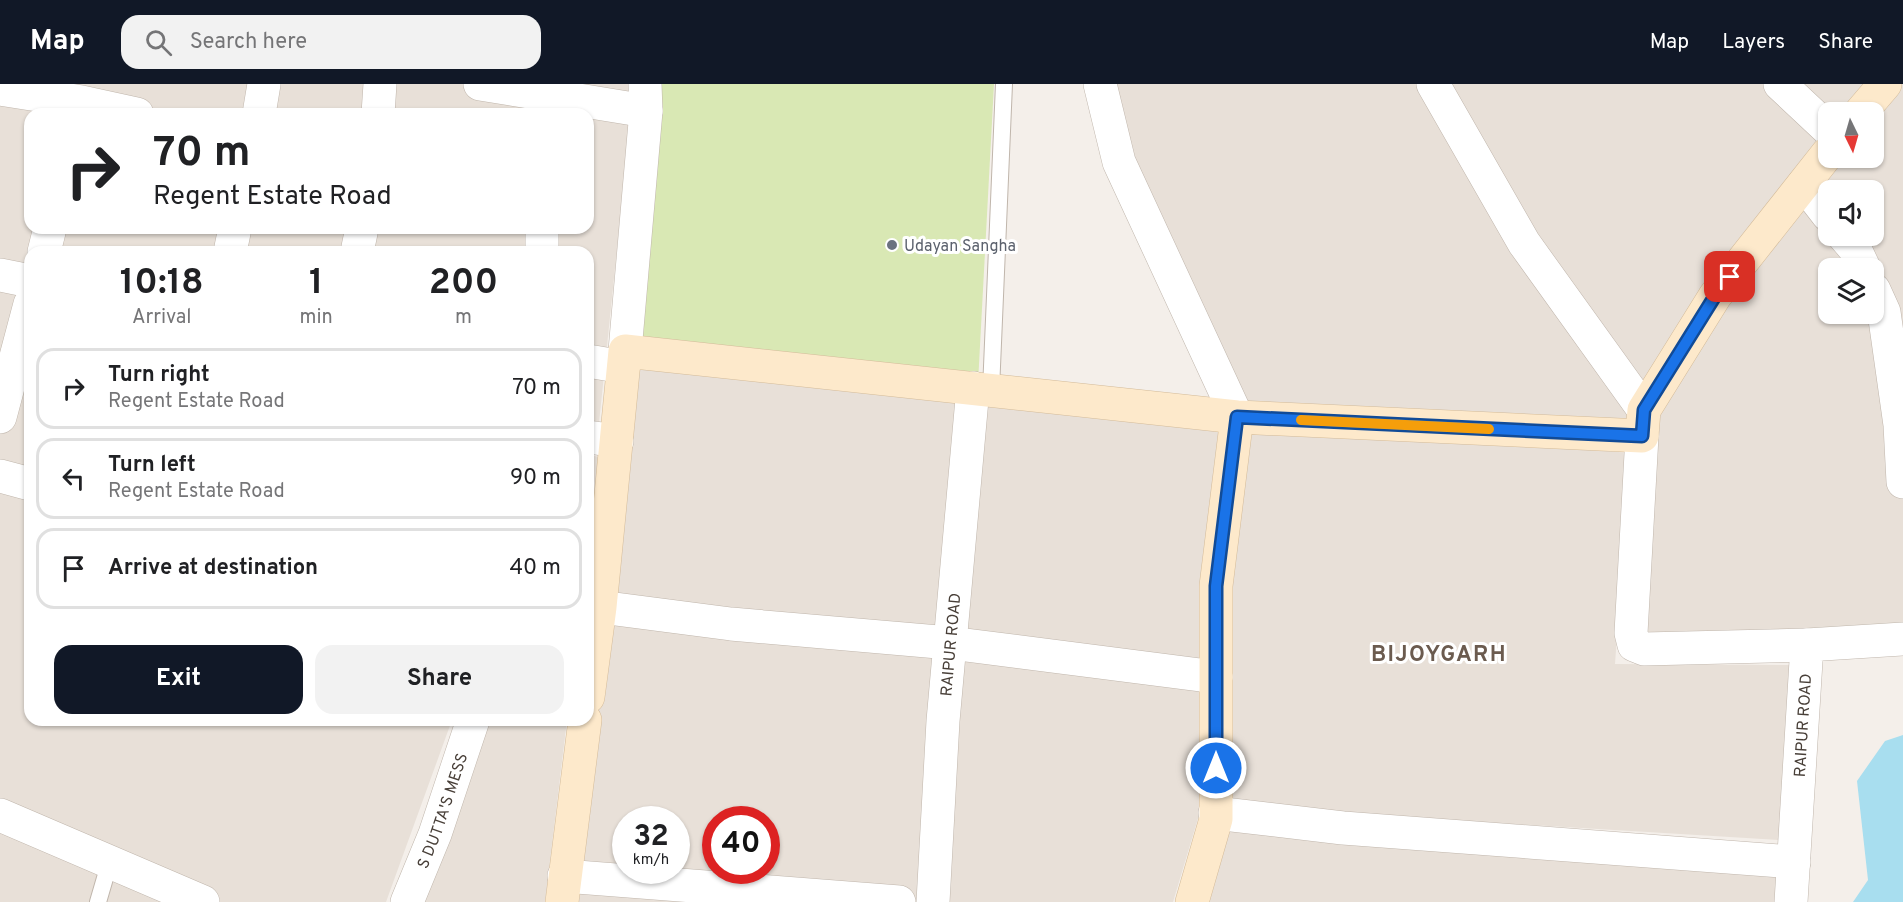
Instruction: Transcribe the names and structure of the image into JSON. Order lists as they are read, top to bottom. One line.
{"streets":{"street":["RAIPUR ROAD","S DUTTA'S MESS"]},"districts":["BIJOYGARH"],"places":["Udayan Sangha"],"north":"bottom","page":{"header":"Map","search":"Search here","nav":["Map","Layers","Share"],"turn":["70 m","Regent Estate Road"],"eta":["10:18","Arrival","1","min","200","m"],"list":[{"name":"Turn right","note":"Regent Estate Road","value":"70 m"},{"name":"Turn left","note":"Regent Estate Road","value":"90 m"},{"name":"Arrive at destination","value":"40 m"}],"buttons":["Exit","Share"],"speed":"32 km/h","limit":"40"}}
